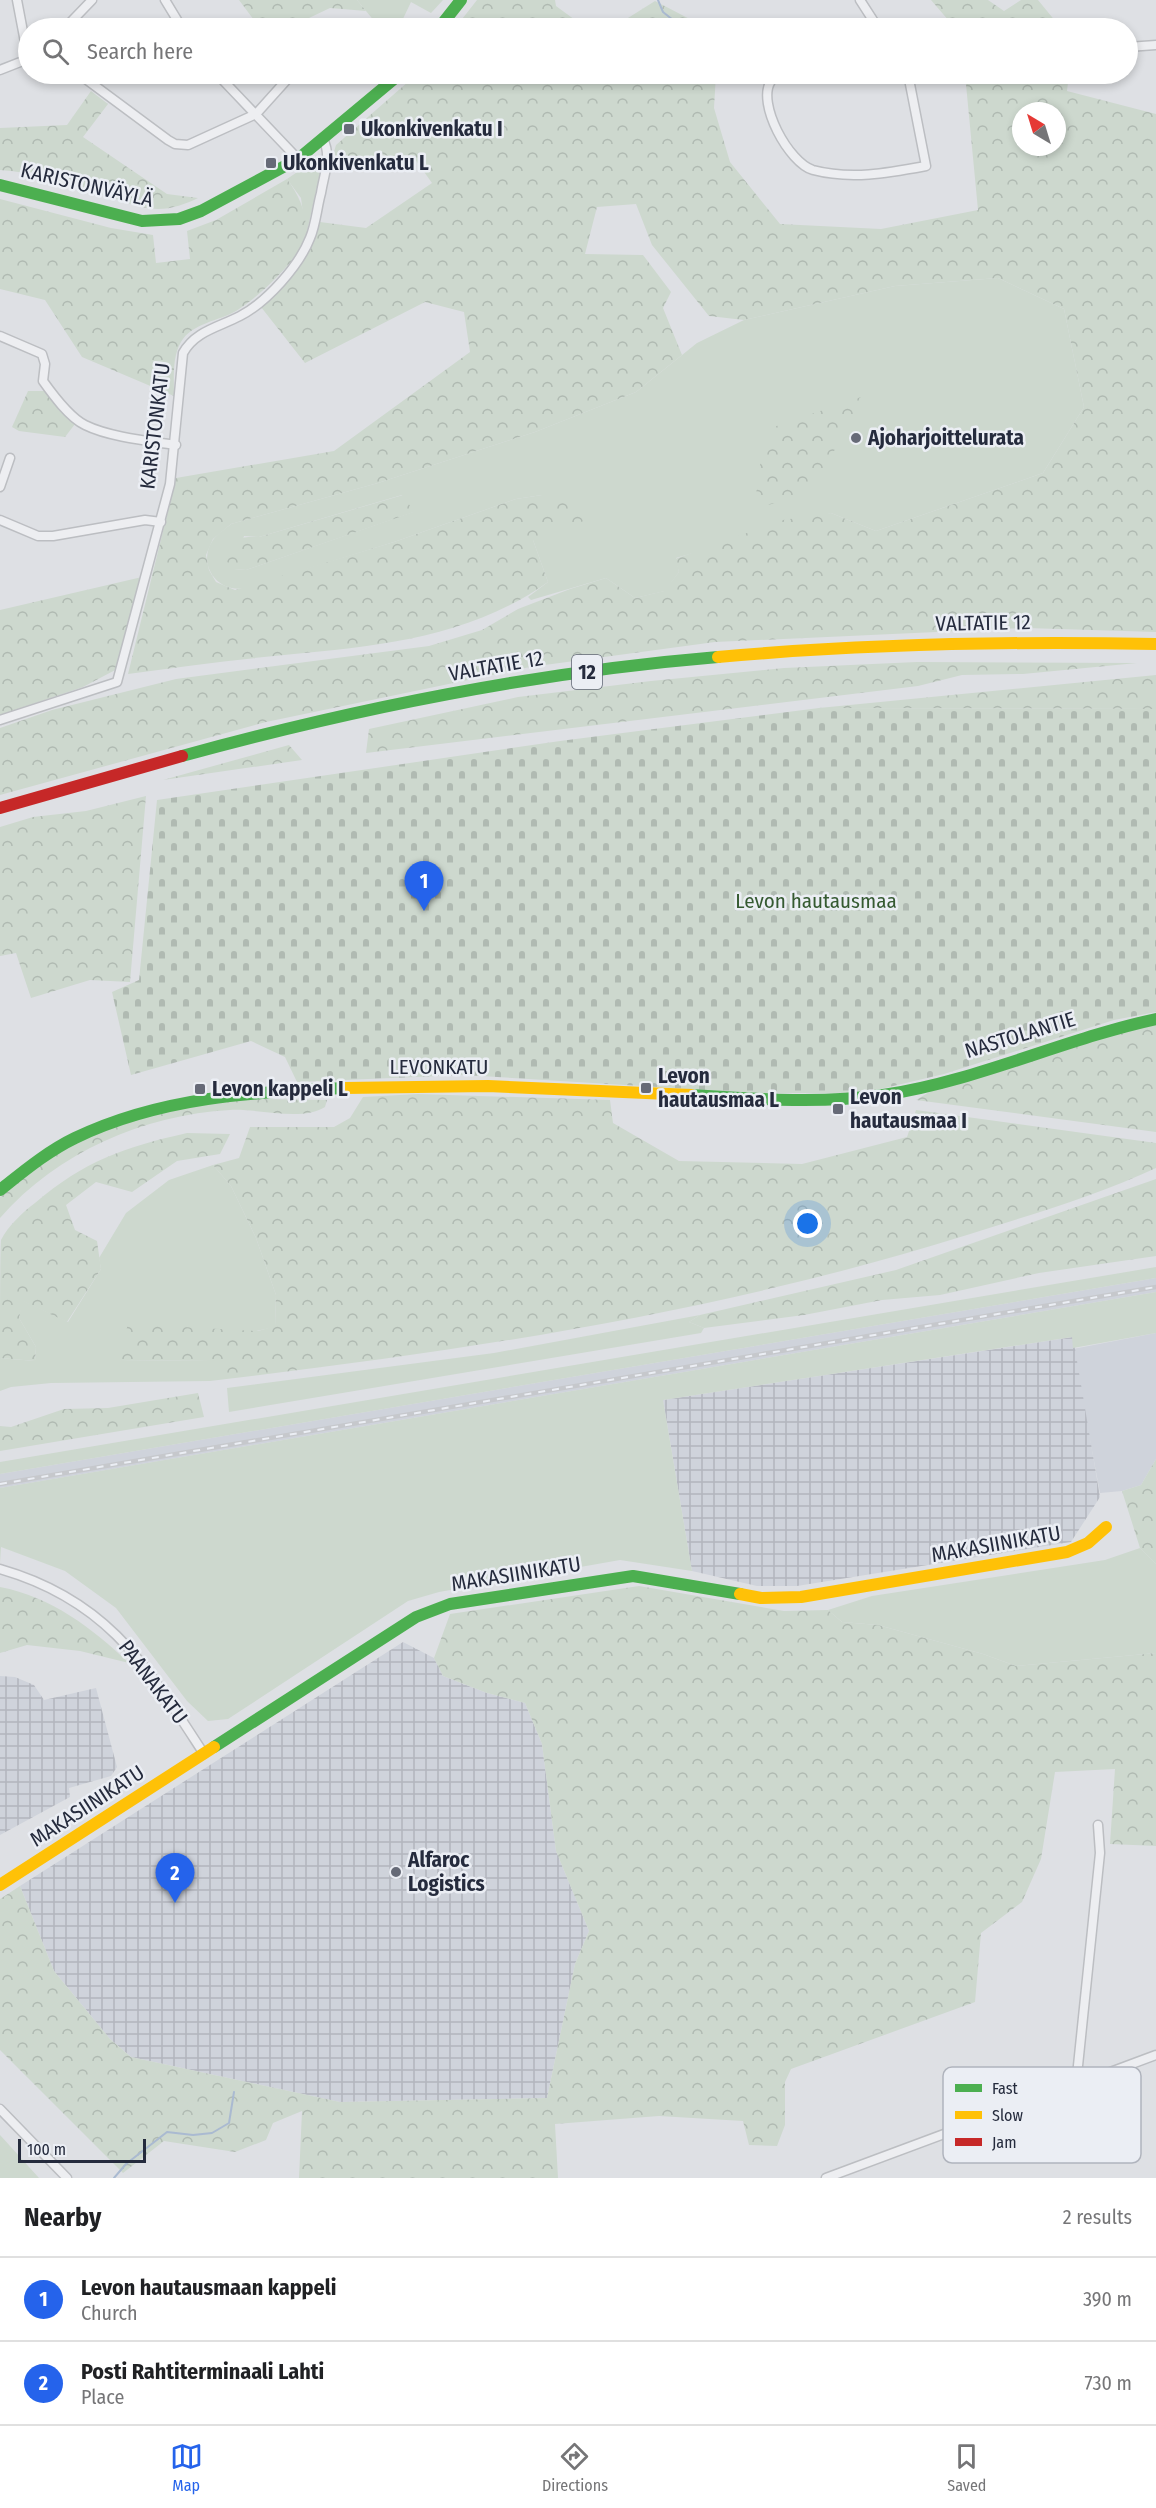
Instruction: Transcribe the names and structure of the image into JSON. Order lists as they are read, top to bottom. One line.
{"streets":{"main road":["KARISTONVÄYLÄ","VALTATIE 12","12","NASTOLANTIE","LEVONKATU","MAKASIINIKATU"],"street":["KARISTONKATU","PAANAKATU"]},"crossings":[["KARISTONVÄYLÄ","KARISTONKATU"],["NASTOLANTIE","LEVONKATU"],["MAKASIINIKATU","PAANAKATU"]],"parks":["Levon hautausmaa"],"places":{"transit":["Ukonkivenkatu I","Ukonkivenkatu L","Levon hautausmaa L","Levon kappeli L","Levon hautausmaa I"],"other":["Ajoharjoittelurata","Alfaroc Logistics"]},"legend":["Fast","Slow","Jam"],"scale_bar":"100 m","north":"top left","page":{"search":"Search here","pins":["1","2"],"scale":"100 m","heading":["Nearby","2 results"],"list":[{"mark":"1","name":"Levon hautausmaan kappeli","note":"Church","value":"390 m"},{"mark":"2","name":"Posti Rahtiterminaali Lahti","note":"Place","value":"730 m"}],"nav":["Map","Directions","Saved"]}}
